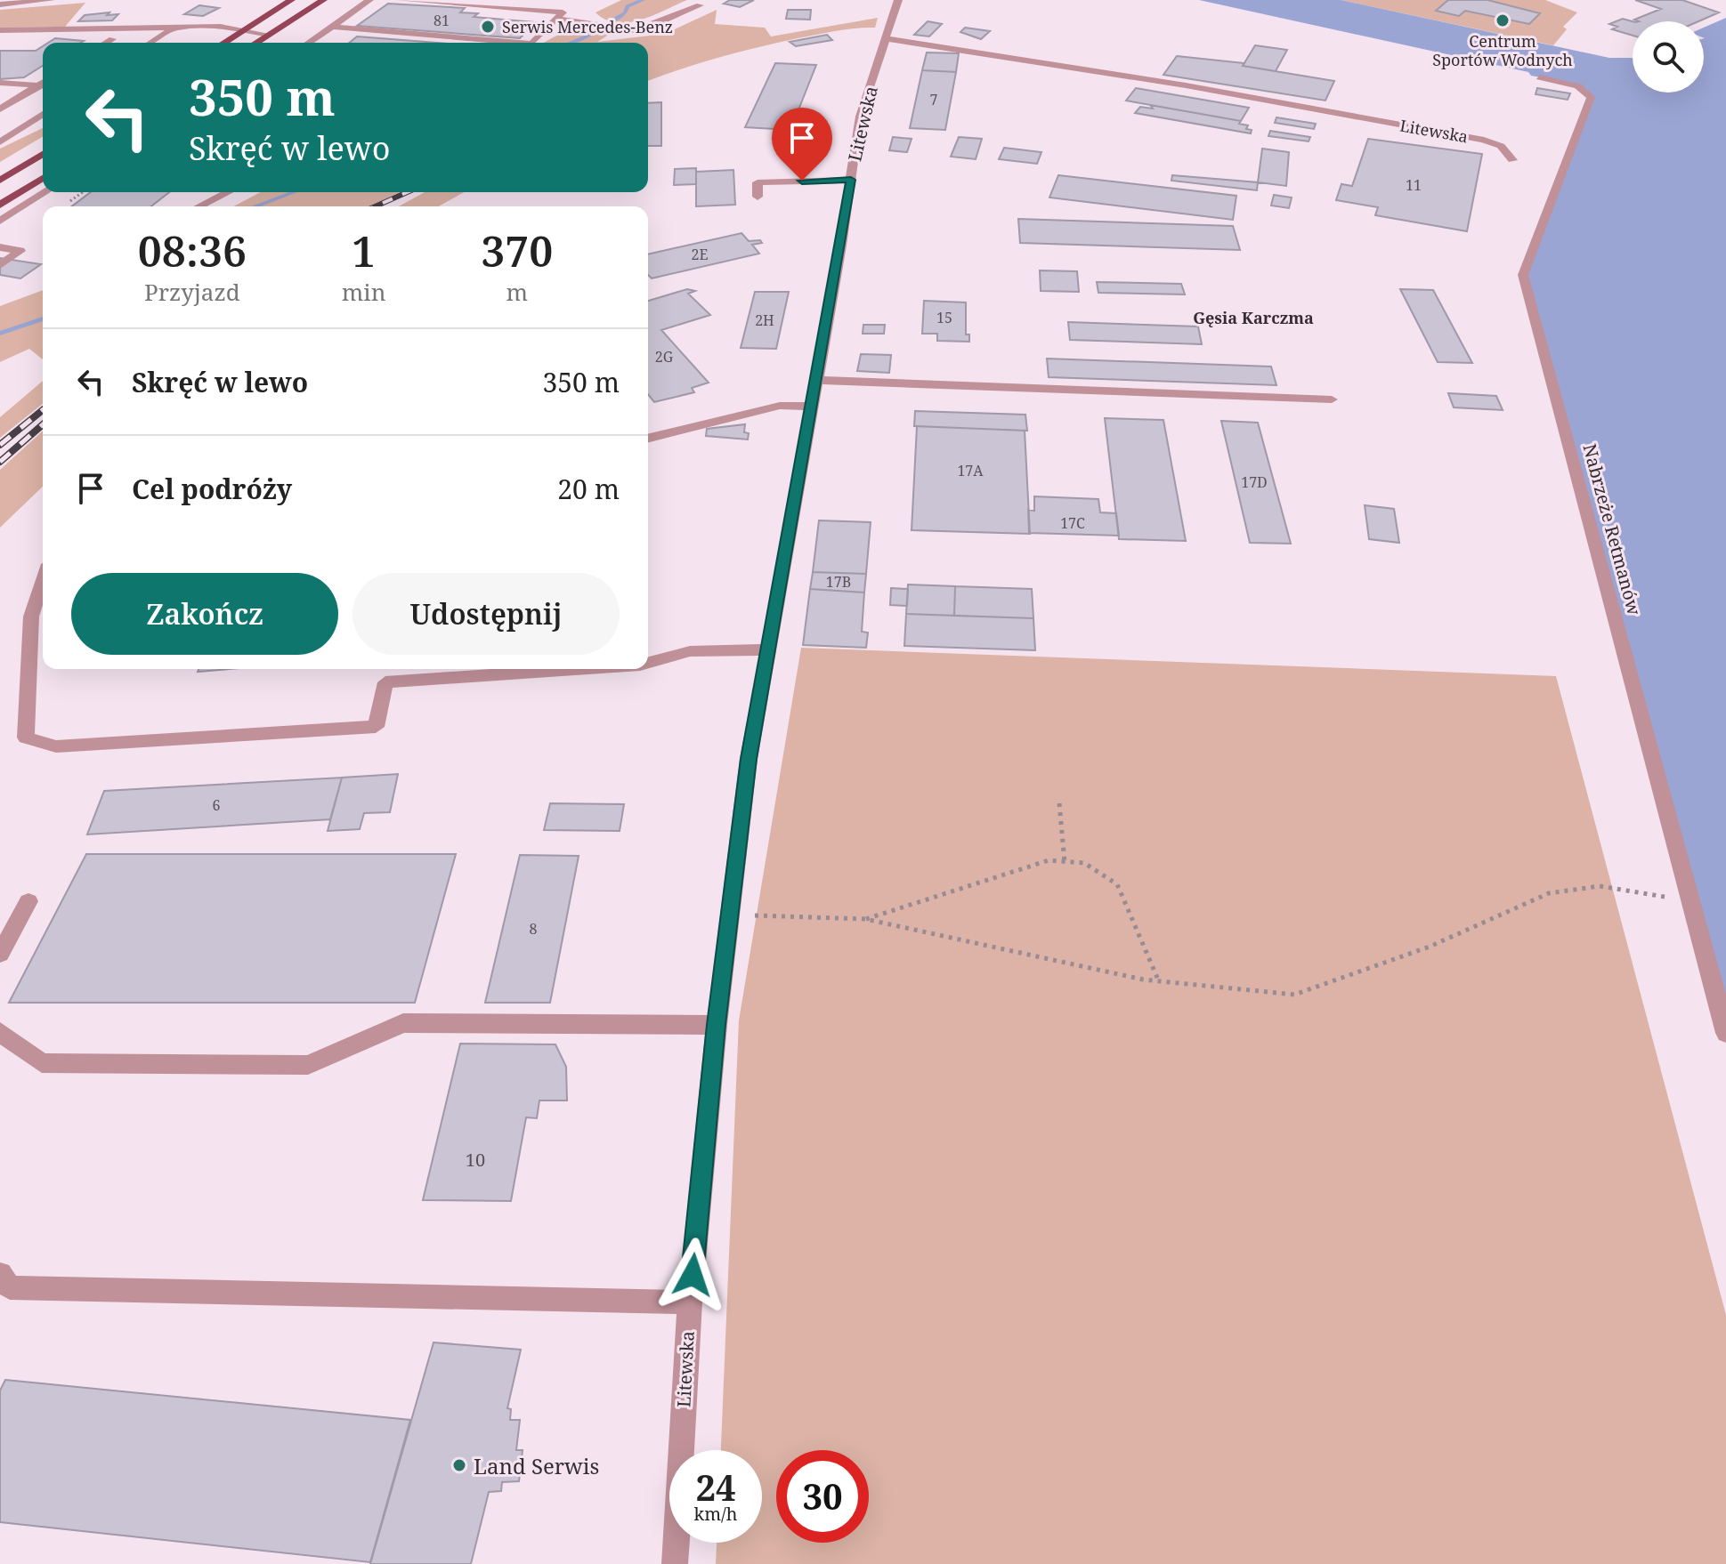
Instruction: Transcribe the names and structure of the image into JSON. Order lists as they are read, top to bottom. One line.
{"streets":{"street":["Litewska","Nabrzeże Retmanów"]},"districts":["Gęsia Karczma"],"places":["Centrum Sportów Wodnych","Serwis Mercedes-Benz","Land Serwis"],"house_numbers":["81","7","11","2E","15","2H","2G","17A","17D","17C","17B","6","8","10"],"page":{"turn":["350 m","Skręć w lewo"],"eta":["08:36","Przyjazd","1","min","370","m"],"list":[{"name":"Skręć w lewo","value":"350 m"},{"name":"Cel podróży","value":"20 m"}],"buttons":["Zakończ","Udostępnij"],"speed":"24 km/h","limit":"30"}}
